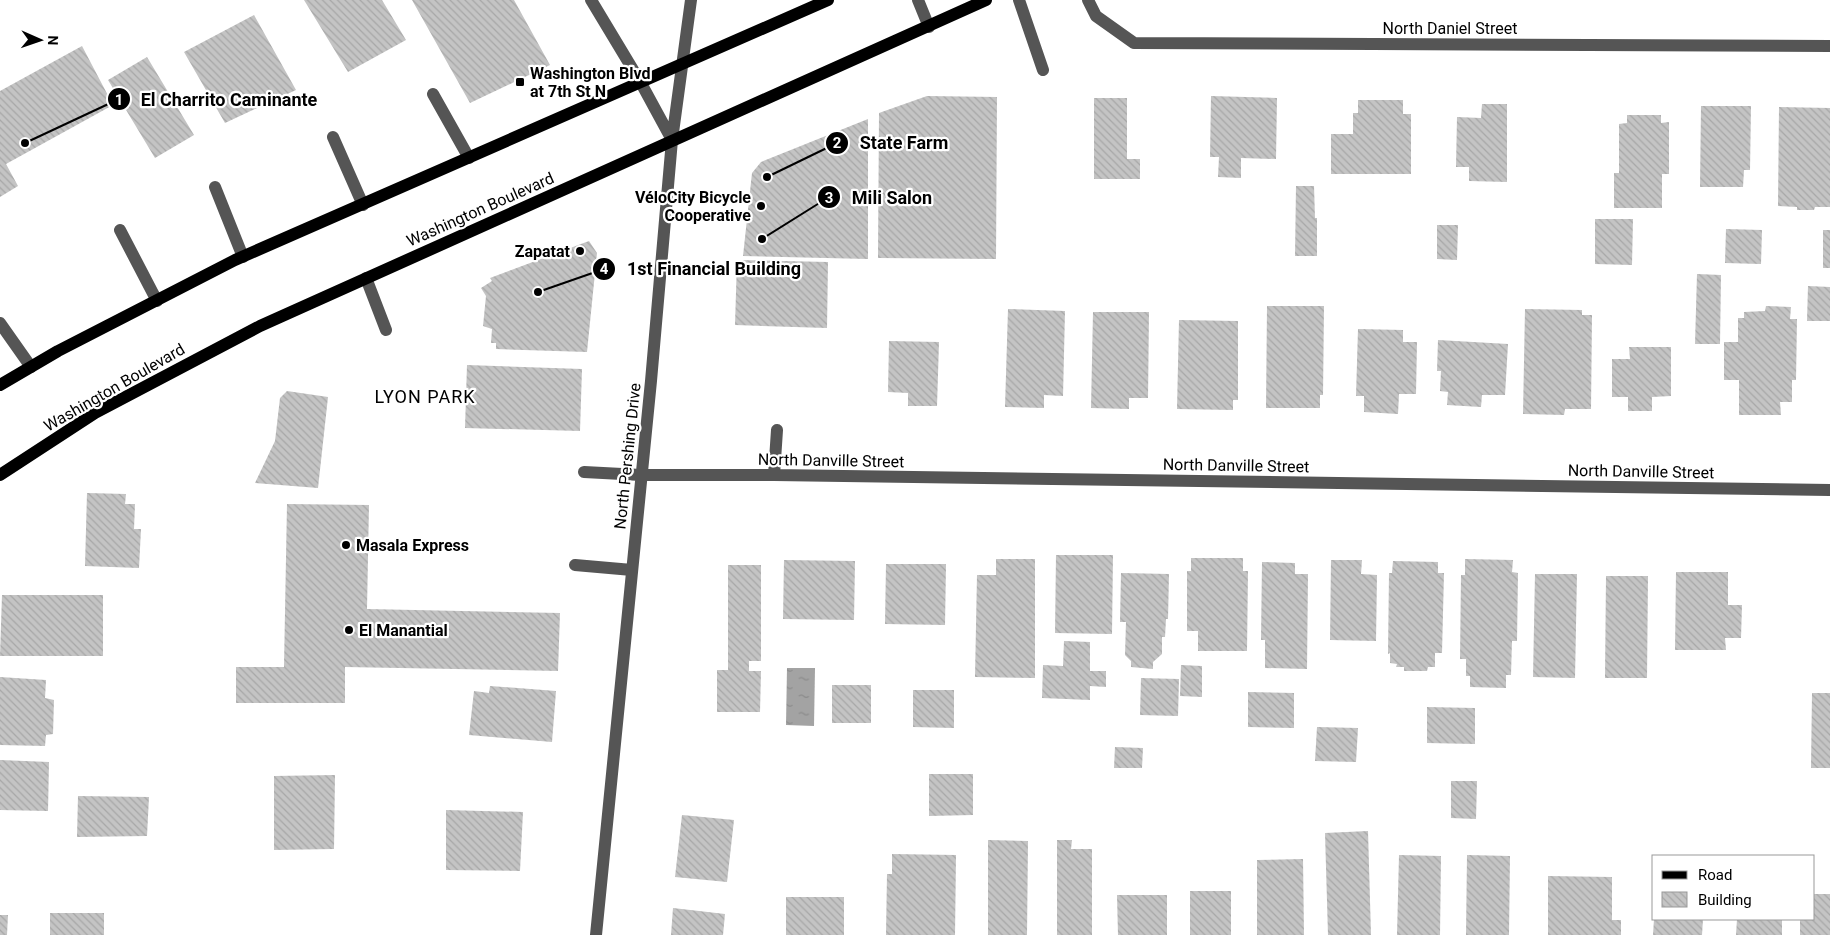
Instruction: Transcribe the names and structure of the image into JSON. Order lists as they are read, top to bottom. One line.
{"streets":{"main road":["Washington Boulevard"],"street":["North Daniel Street","North Pershing Drive","North Danville Street"]},"crossings":[["Washington Boulevard","North Pershing Drive"],["North Pershing Drive","North Danville Street"]],"districts":["LYON PARK"],"places":{"transit":["Washington Blvd at 7th St N"],"other":["El Charrito Caminante","State Farm","VéloCity Bicycle Cooperative","Mili Salon","Zapatat","1st Financial Building","Masala Express","El Manantial"]},"legend":["Road","Building"],"north":"right"}
